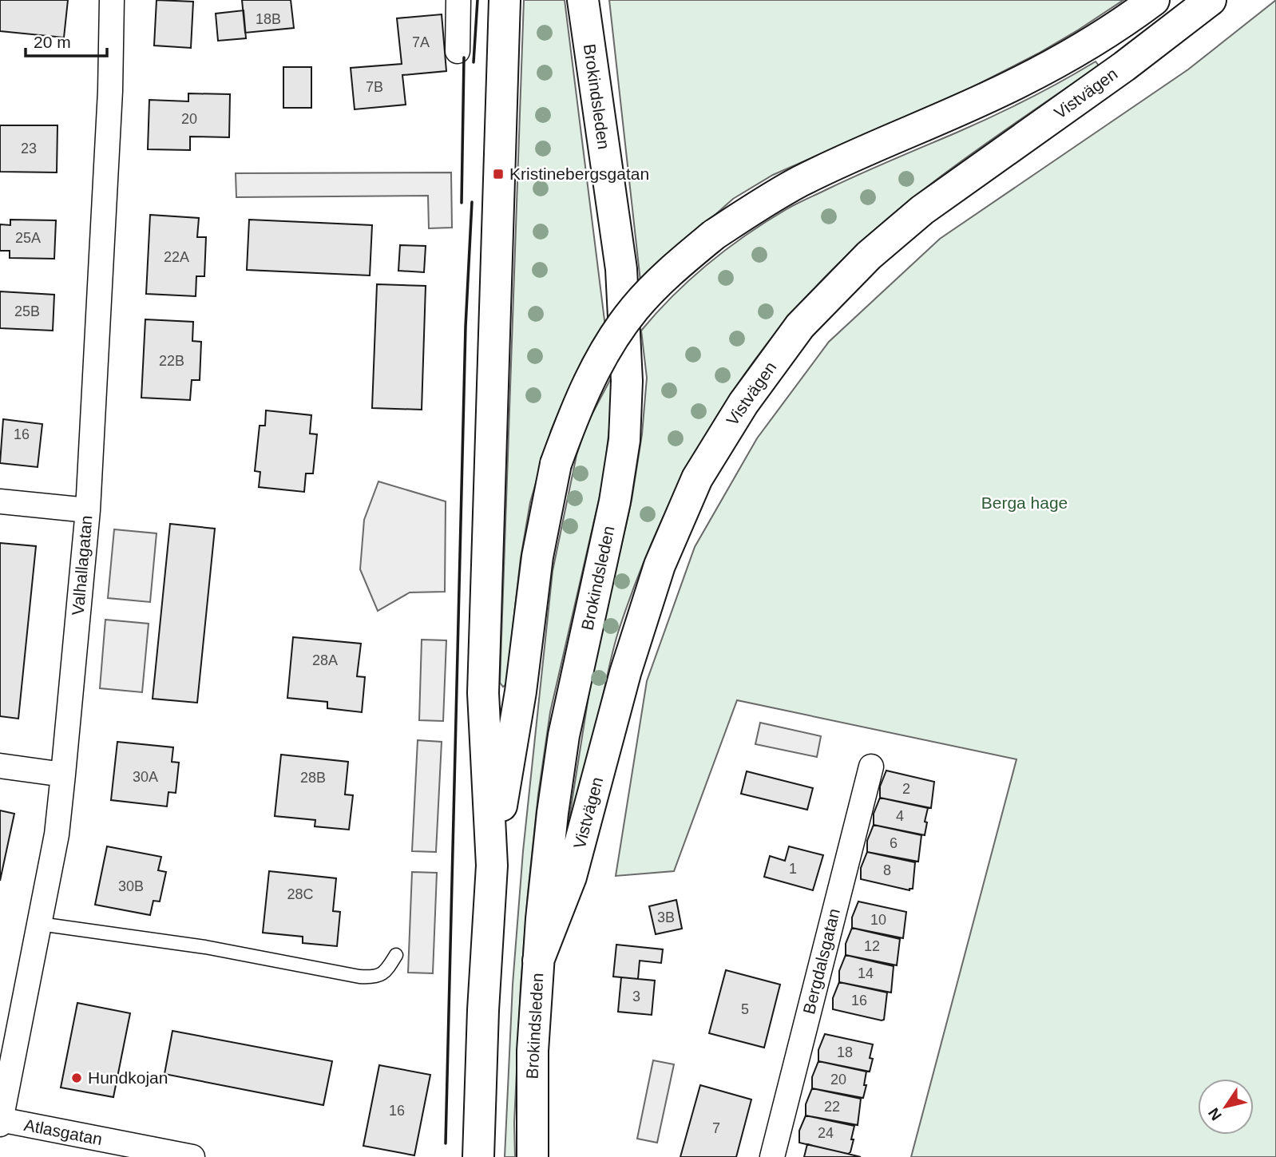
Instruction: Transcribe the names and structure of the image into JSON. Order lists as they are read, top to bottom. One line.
{"streets":{"main road":["Vistvägen","Brokindsleden"],"street":["Valhallagatan","Bergdalsgatan","Atlasgatan"]},"crossings":[["Vistvägen","Brokindsleden"],["Valhallagatan","Atlasgatan"]],"parks":["Berga hage"],"places":{"transit":["Kristinebergsgatan"],"other":["Hundkojan"]},"house_numbers":["18B","7A","7B","20","23","25A","22A","25B","22B","16","28A","30A","28B","2","4","6","1","8","30B","28C","3B","10","12","14","3","16","5","18","20","22","16","7","24"],"scale_bar":"20 m","north":"bottom left"}
